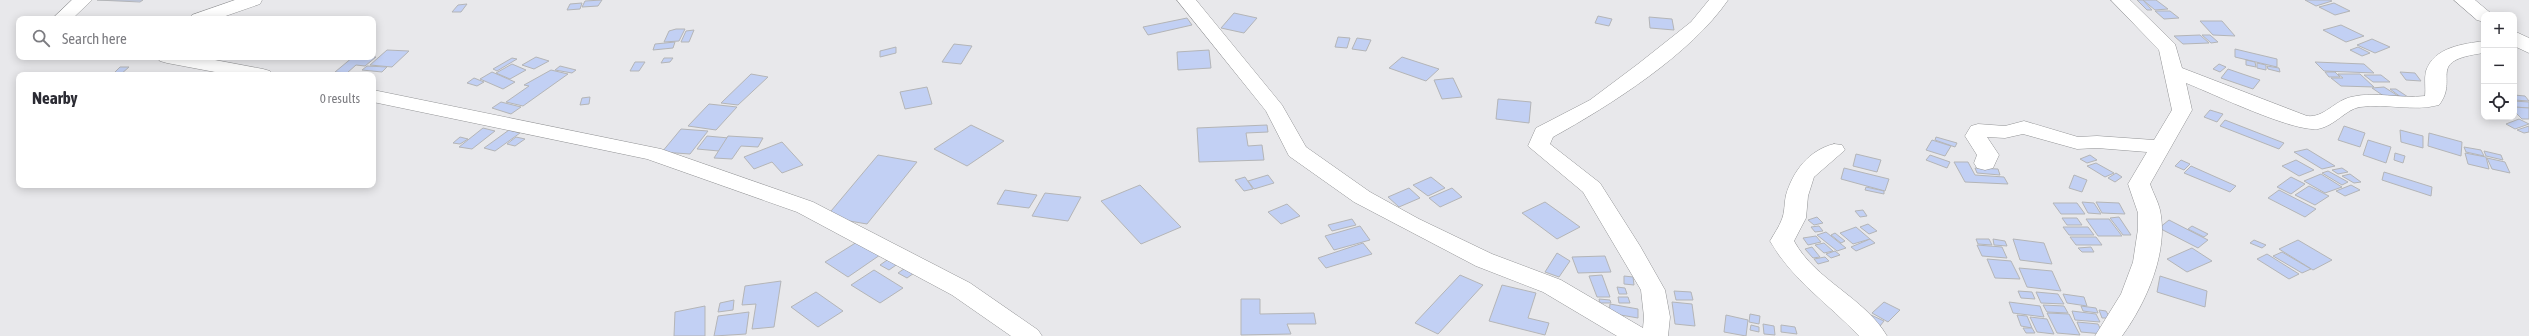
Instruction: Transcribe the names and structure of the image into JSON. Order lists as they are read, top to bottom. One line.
{"page":{"map_buttons":["+","−"],"search":"Search here","heading":["Nearby","0 results"]}}
